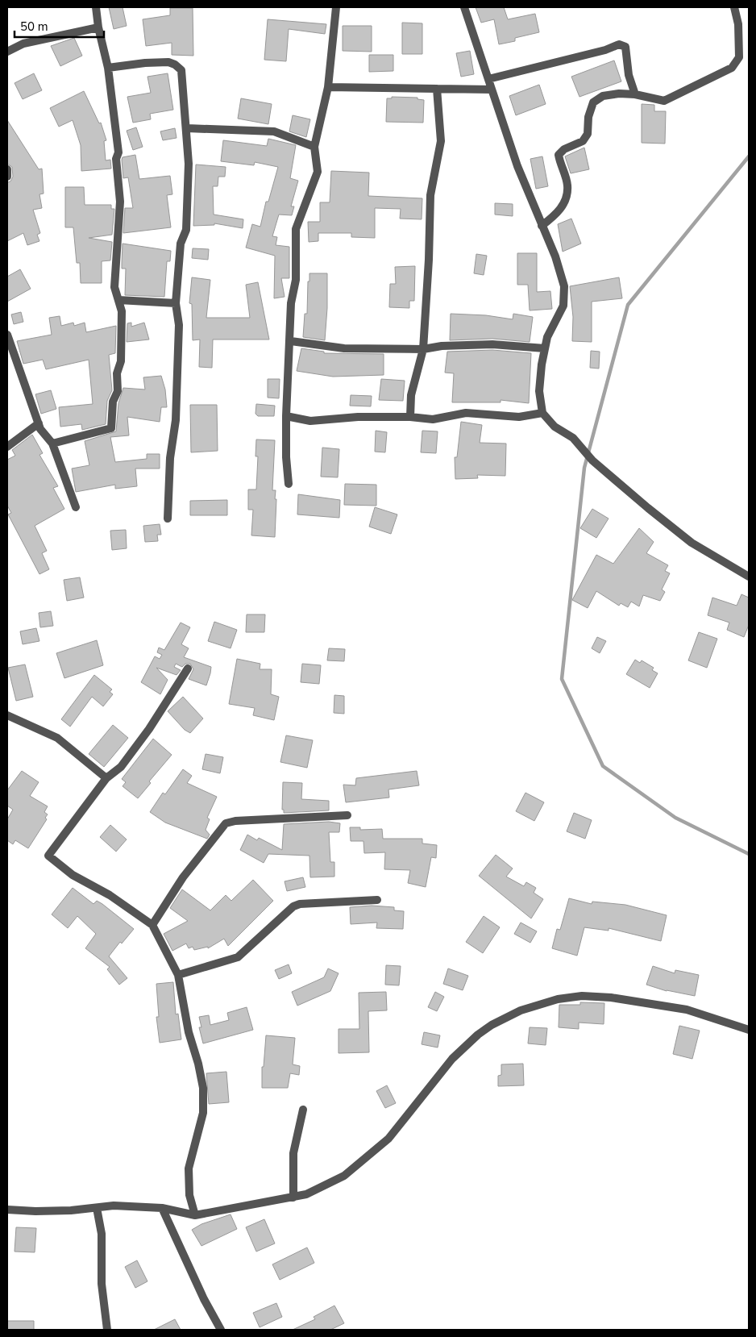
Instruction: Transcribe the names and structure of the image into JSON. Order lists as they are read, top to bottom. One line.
{"scale_bar":"50 m"}
